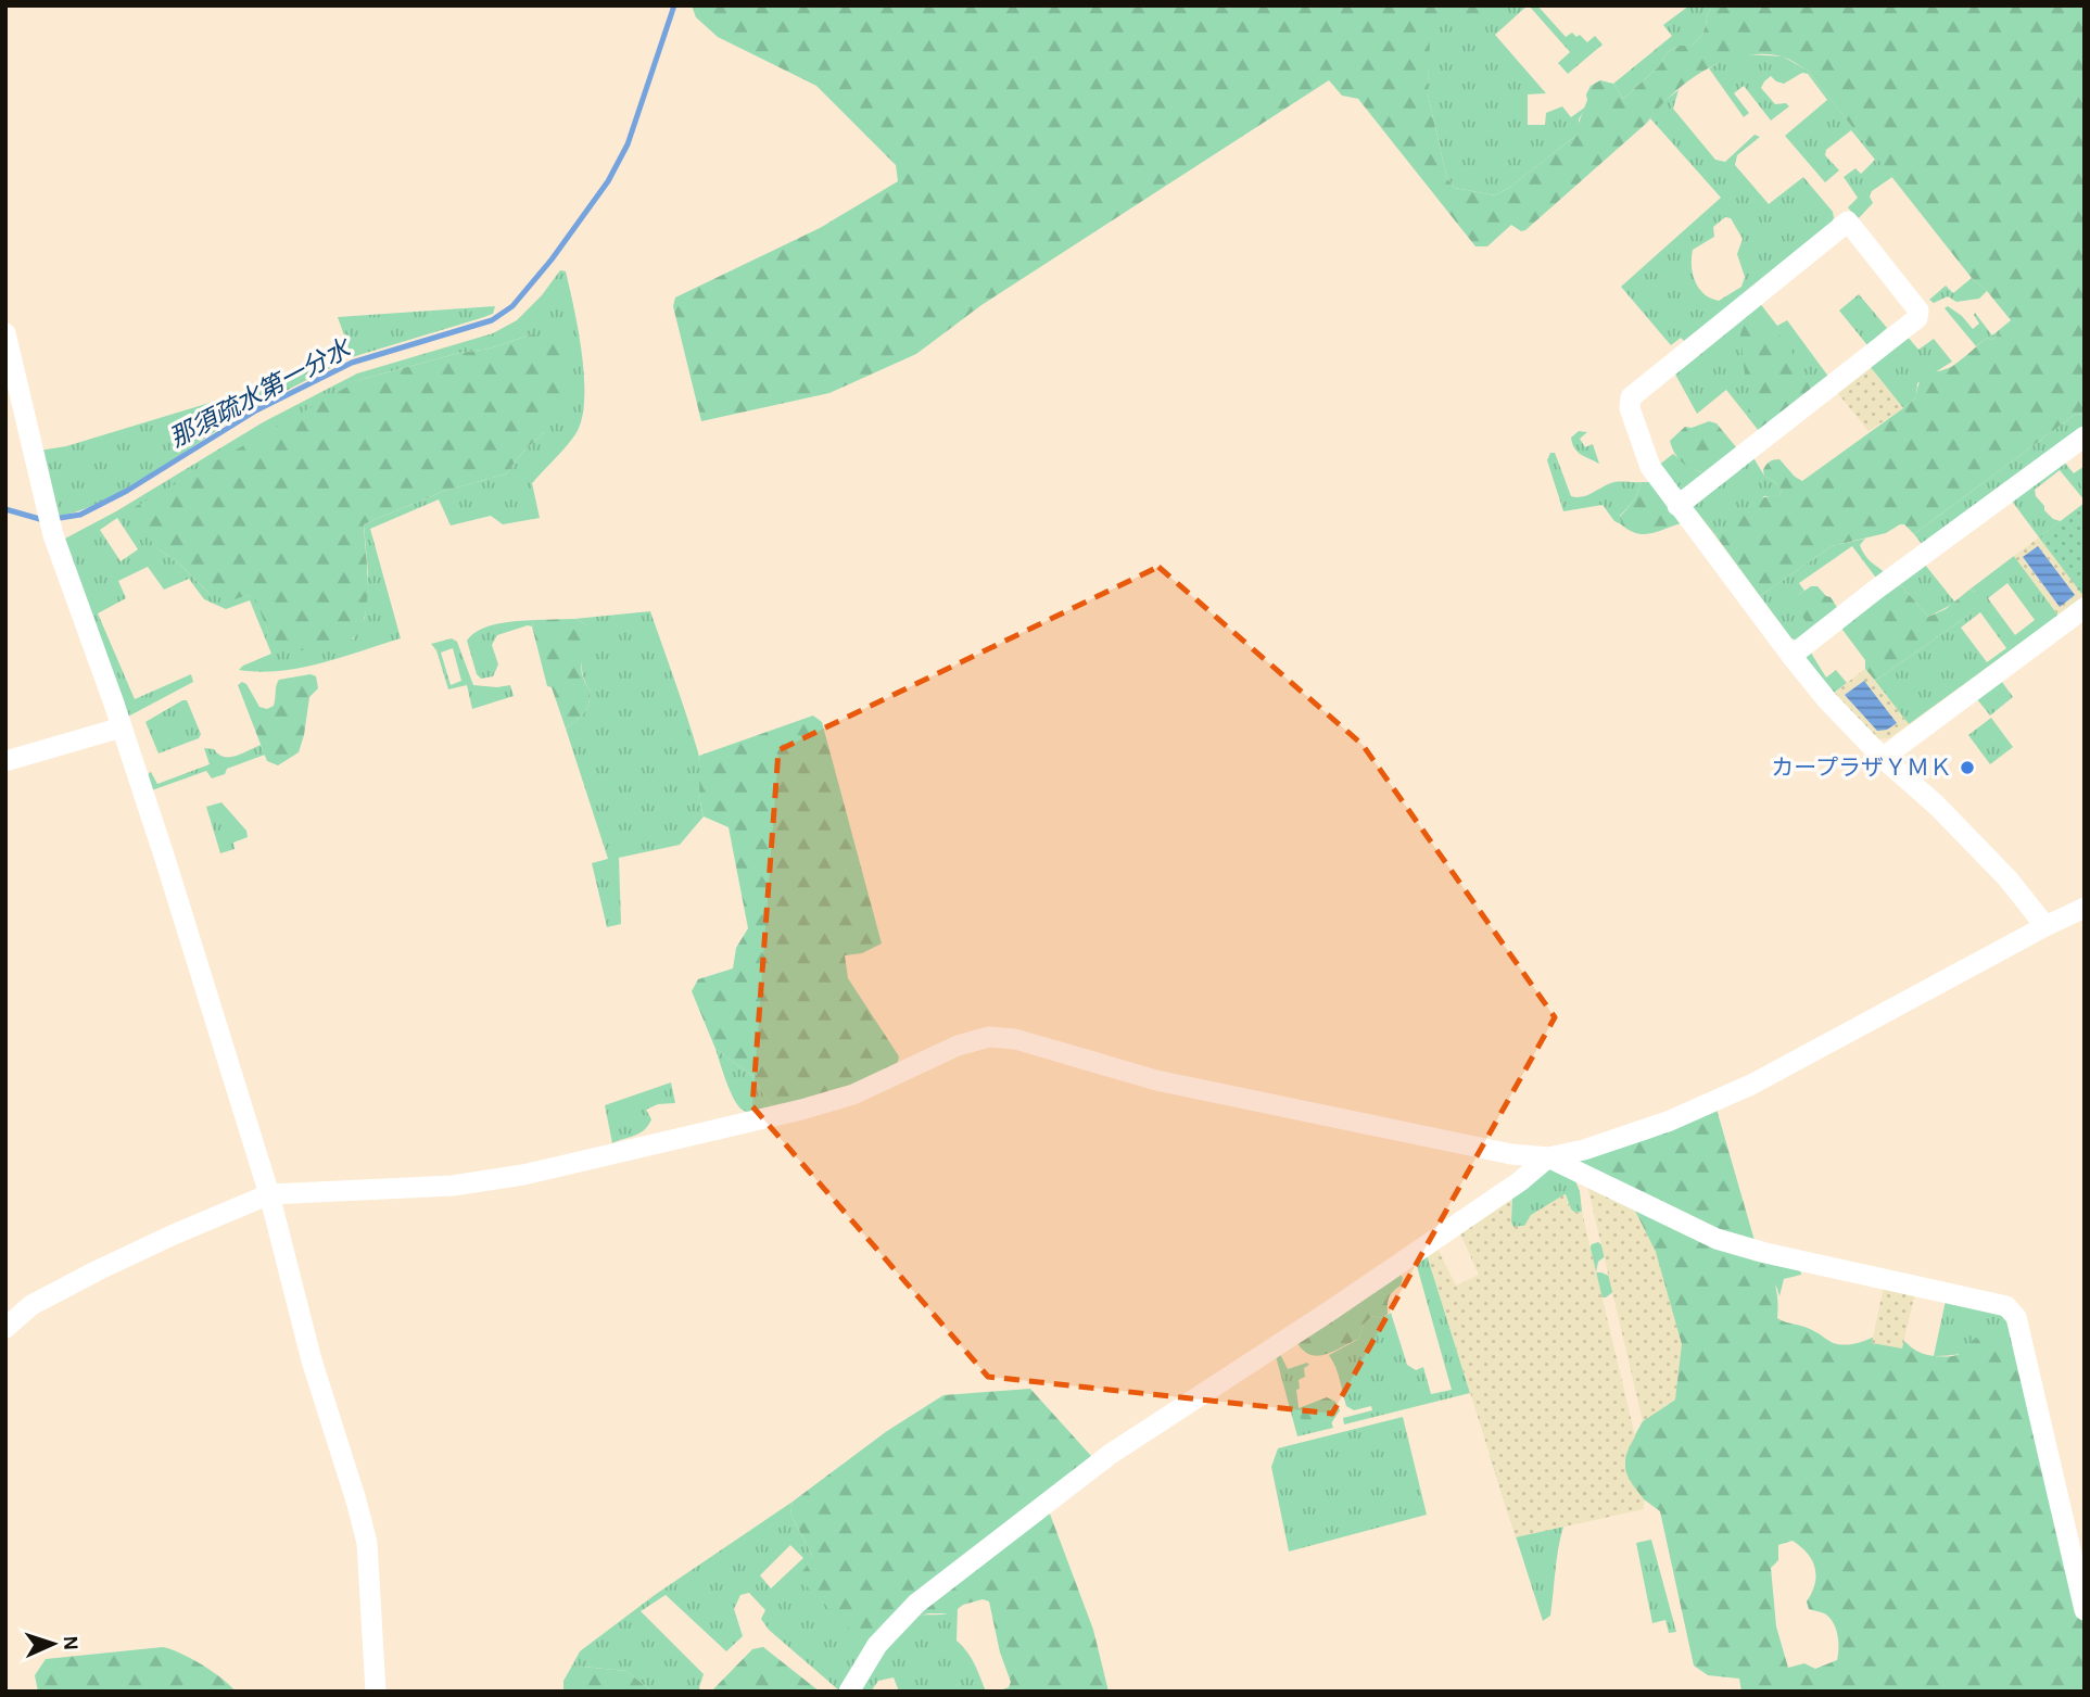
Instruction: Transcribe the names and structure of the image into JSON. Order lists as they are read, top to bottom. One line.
{"water":["那須疏水第一分水"],"places":["カープラザＹＭＫ"],"north":"right"}
